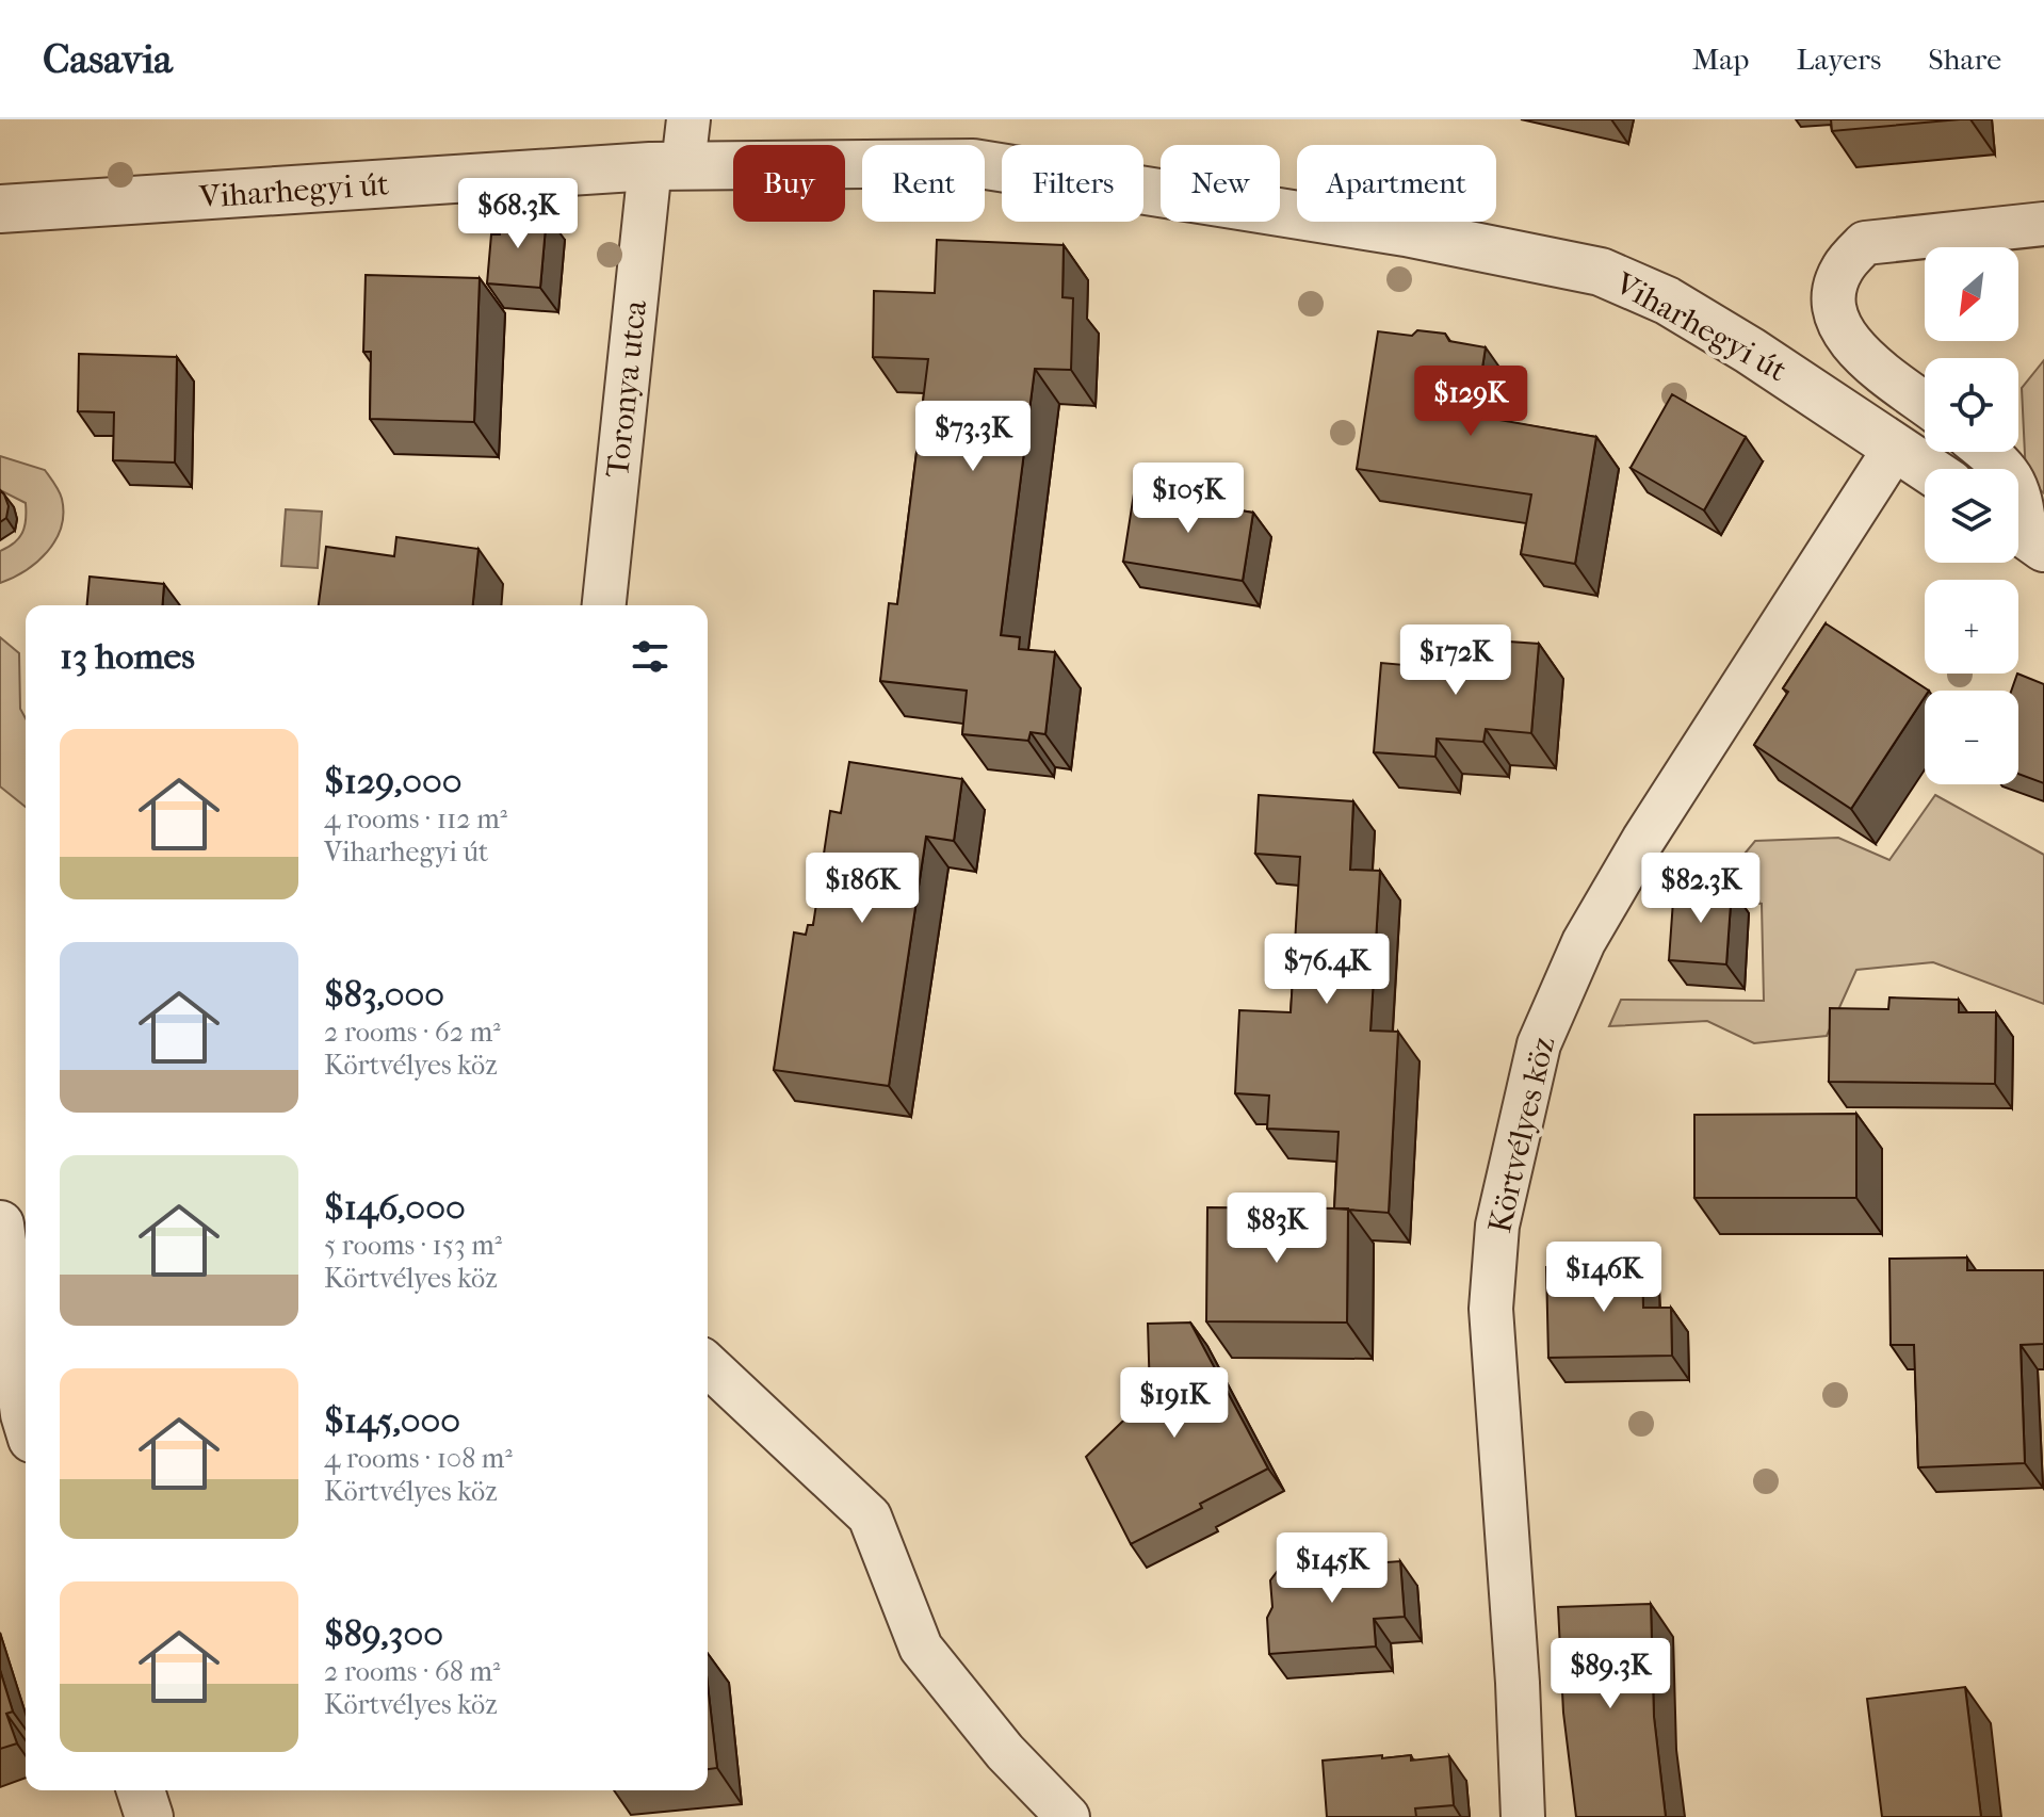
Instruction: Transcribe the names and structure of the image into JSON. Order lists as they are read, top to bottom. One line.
{"streets":{"street":["Viharhegyi út","Toronya utca","Körtvélyes köz"]},"crossings":[["Viharhegyi út","Toronya utca"],["Viharhegyi út","Körtvélyes köz"]],"north":"bottom left","page":{"header":"Casavia","nav":["Map","Layers","Share"],"chip":["Buy","Rent","Filters","New","Apartment"],"price":["$68.3K","$129K","$73.3K","$105K","$172K","$186K","$82.3K","$76.4K","$83K","$146K","$191K","$145K","$89.3K"],"map_buttons":["+","−"],"heading":"13 homes","list":[{"name":"$129,000","note":"4 rooms · 112 m² · Viharhegyi út"},{"name":"$83,000","note":"2 rooms · 62 m² · Körtvélyes köz"},{"name":"$146,000","note":"5 rooms · 153 m² · Körtvélyes köz"},{"name":"$145,000","note":"4 rooms · 108 m² · Körtvélyes köz"},{"name":"$89,300","note":"2 rooms · 68 m² · Körtvélyes köz"}]}}
